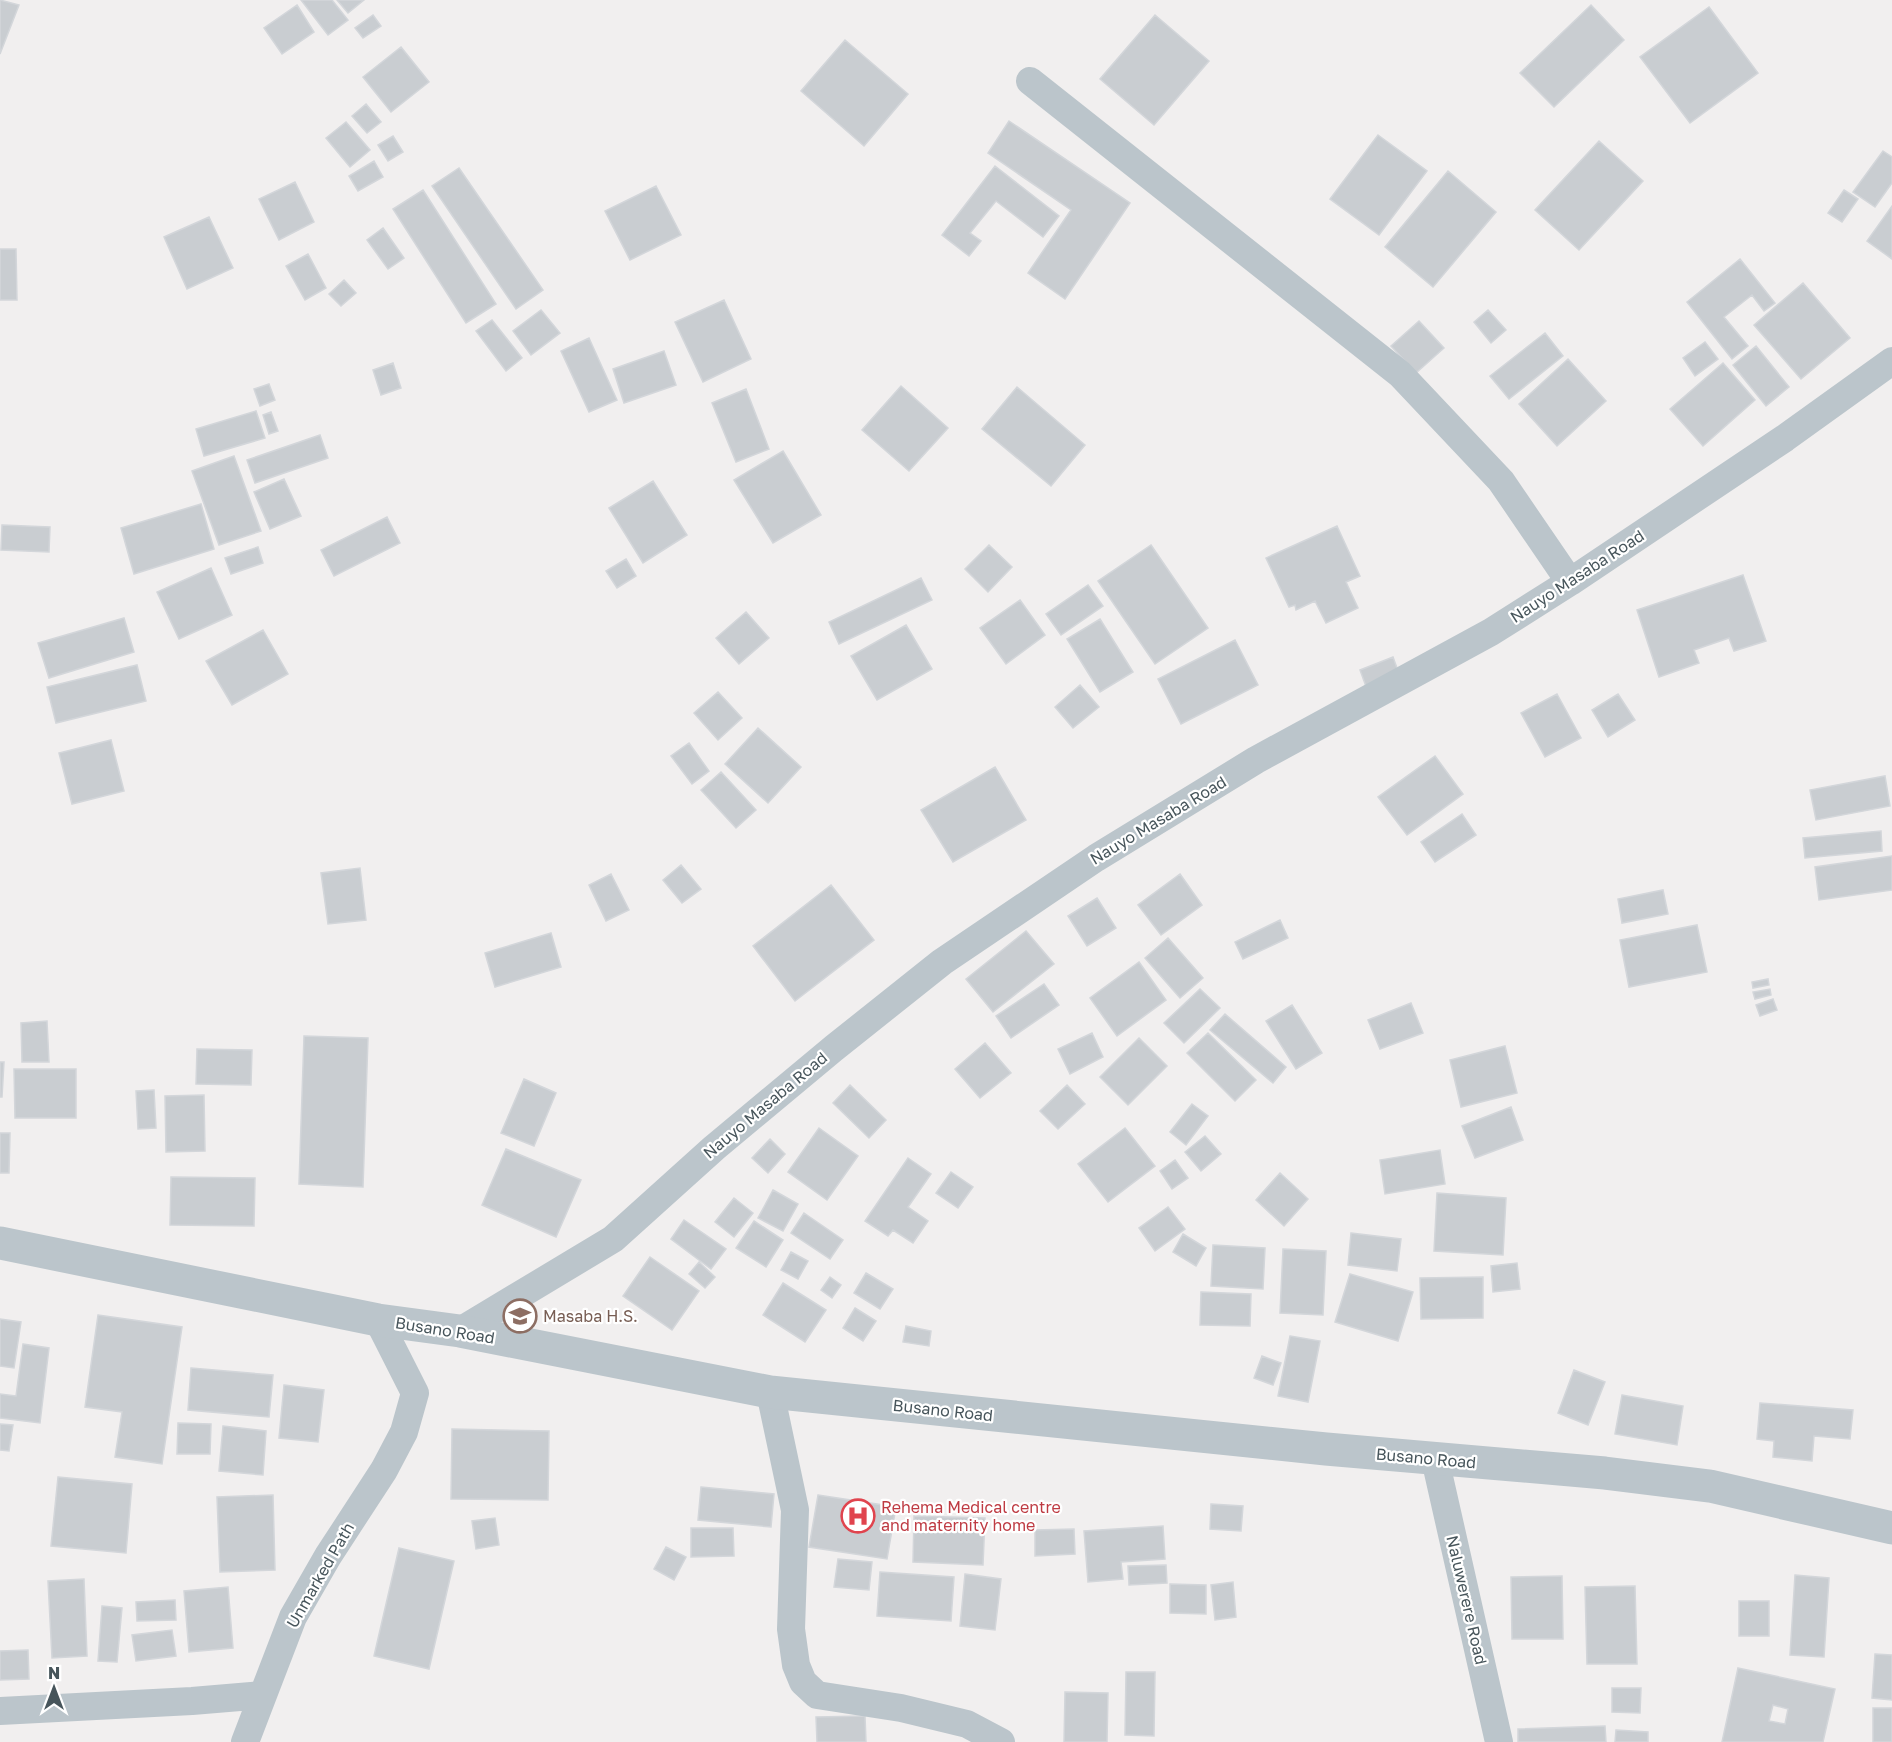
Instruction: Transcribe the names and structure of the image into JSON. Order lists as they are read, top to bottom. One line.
{"streets":{"street":["Nauyo Masaba Road","Busano Road","Unmarked Path","Naluwerere Road"]},"crossings":[["Nauyo Masaba Road","Busano Road"],["Busano Road","Unmarked Path"],["Busano Road","Naluwerere Road"]],"places":{"school or university":["Masaba H.S."],"hospital":["Rehema Medical centre and maternity home"]},"north":"top"}
